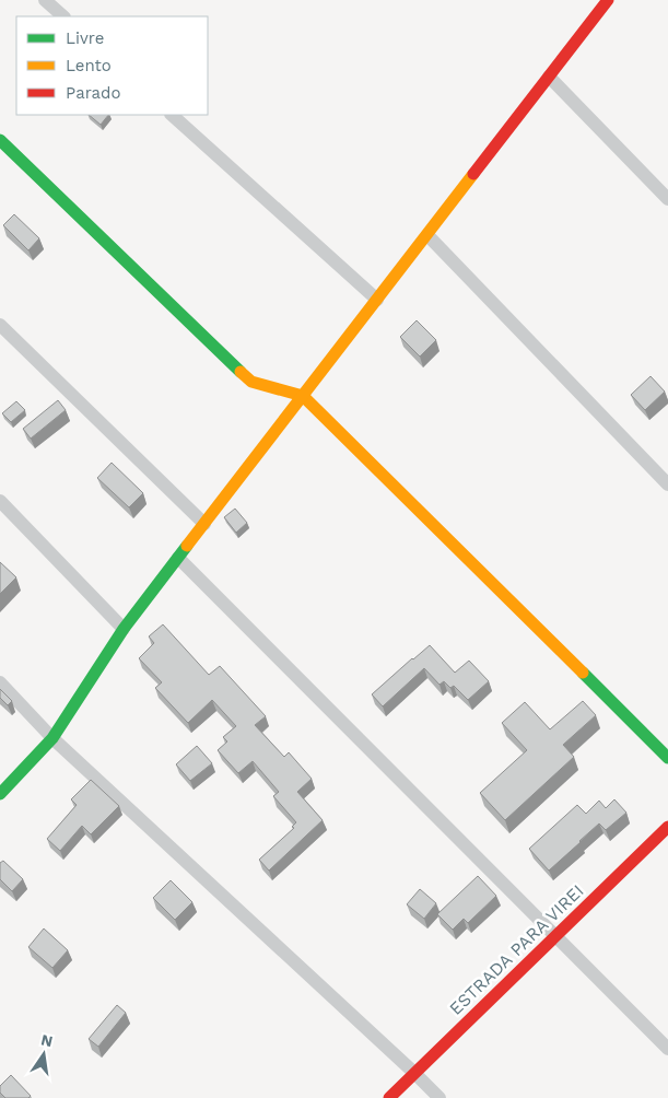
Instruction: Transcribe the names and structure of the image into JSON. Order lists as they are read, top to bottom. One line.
{"streets":{"street":["ESTRADA PARA VIREI"]},"legend":["Livre","Lento","Parado"],"north":"top"}
